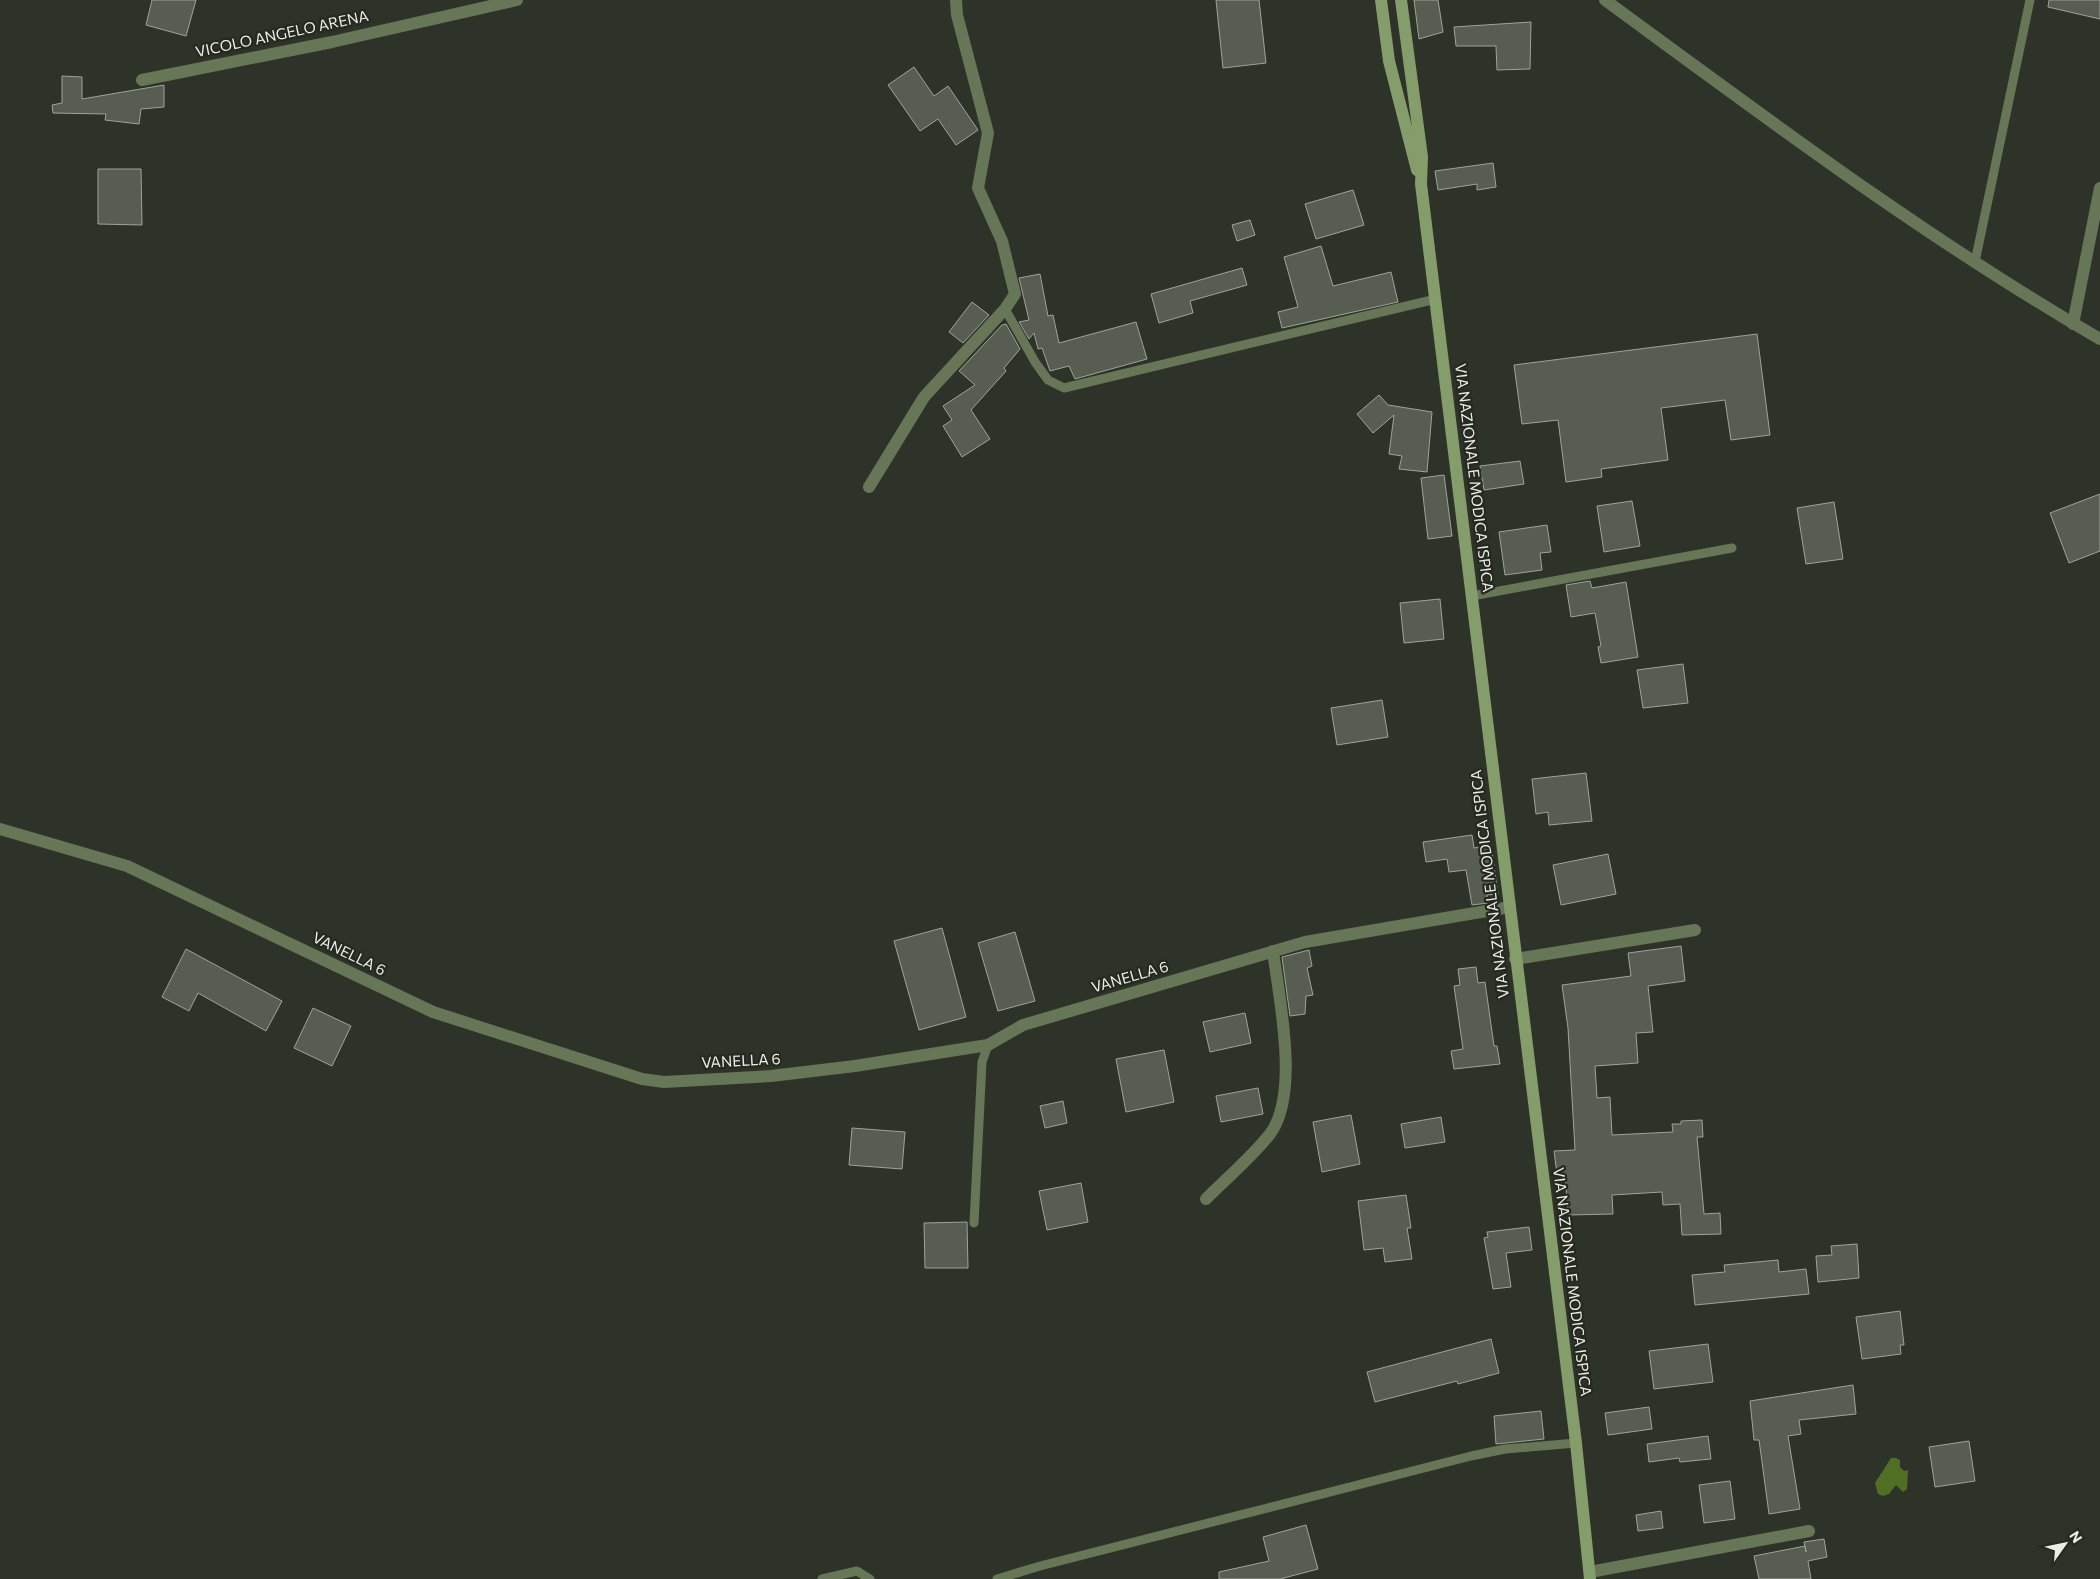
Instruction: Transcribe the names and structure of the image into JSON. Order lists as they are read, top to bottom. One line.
{"streets":{"main road":["VIA NAZIONALE MODICA ISPICA"],"street":["VICOLO ANGELO ARENA","VANELLA 6"]},"crossings":[["VIA NAZIONALE MODICA ISPICA","VANELLA 6"]],"north":"top right"}
